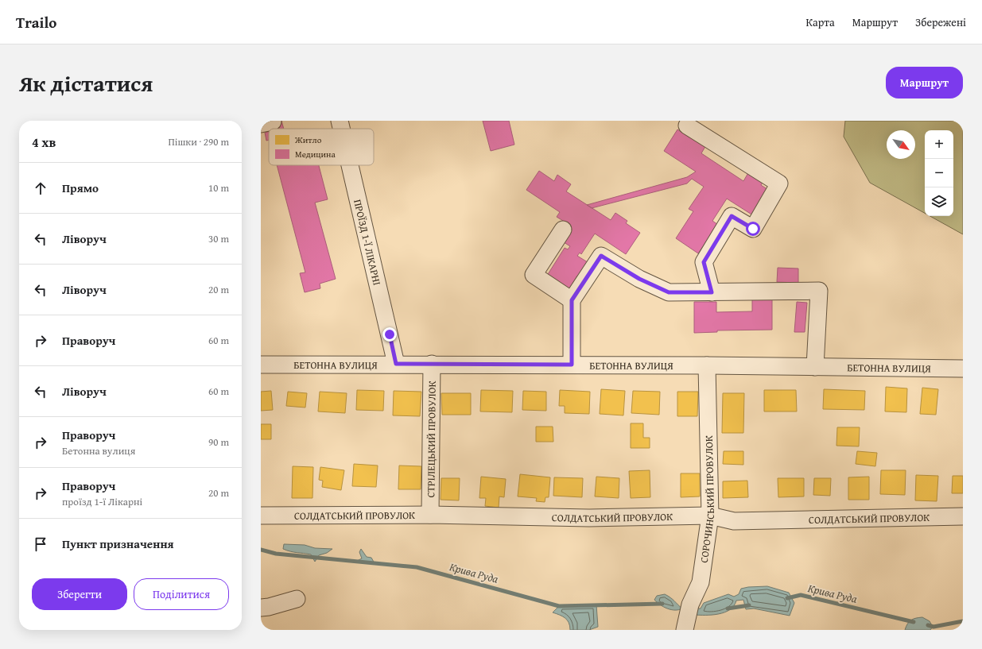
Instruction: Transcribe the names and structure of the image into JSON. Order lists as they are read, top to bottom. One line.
{"streets":{"street":["ПРОЇЗД 1-Ї ЛІКАРНІ","БЕТОННА ВУЛИЦЯ","СТРІЛЕЦЬКИЙ ПРОВУЛОК","СОРОЧИНСЬКИЙ ПРОВУЛОК","СОЛДАТСЬКИЙ ПРОВУЛОК"]},"crossings":[["ПРОЇЗД 1-Ї ЛІКАРНІ","БЕТОННА ВУЛИЦЯ"],["БЕТОННА ВУЛИЦЯ","СТРІЛЕЦЬКИЙ ПРОВУЛОК"],["БЕТОННА ВУЛИЦЯ","СОРОЧИНСЬКИЙ ПРОВУЛОК"],["СТРІЛЕЦЬКИЙ ПРОВУЛОК","СОЛДАТСЬКИЙ ПРОВУЛОК"],["СОРОЧИНСЬКИЙ ПРОВУЛОК","СОЛДАТСЬКИЙ ПРОВУЛОК"]],"water":["Крива Руда"],"legend":["Житло","Медицина"],"north":"bottom right","page":{"header":"Trailo","nav":["Карта","Маршрут","Збережені"],"title":"Як дістатися","buttons":["Маршрут",["Зберегти","Поділитися"]],"heading":["4 хв","Пішки · 290 m"],"map_buttons":["+","−"],"list":[["Прямо","10 m"],["Ліворуч","30 m"],["Ліворуч","20 m"],["Праворуч","60 m"],["Ліворуч","60 m"],["Праворуч","Бетонна вулиця","90 m"],["Праворуч","проїзд 1-ї Лікарні","20 m"],"Пункт призначення"]}}
